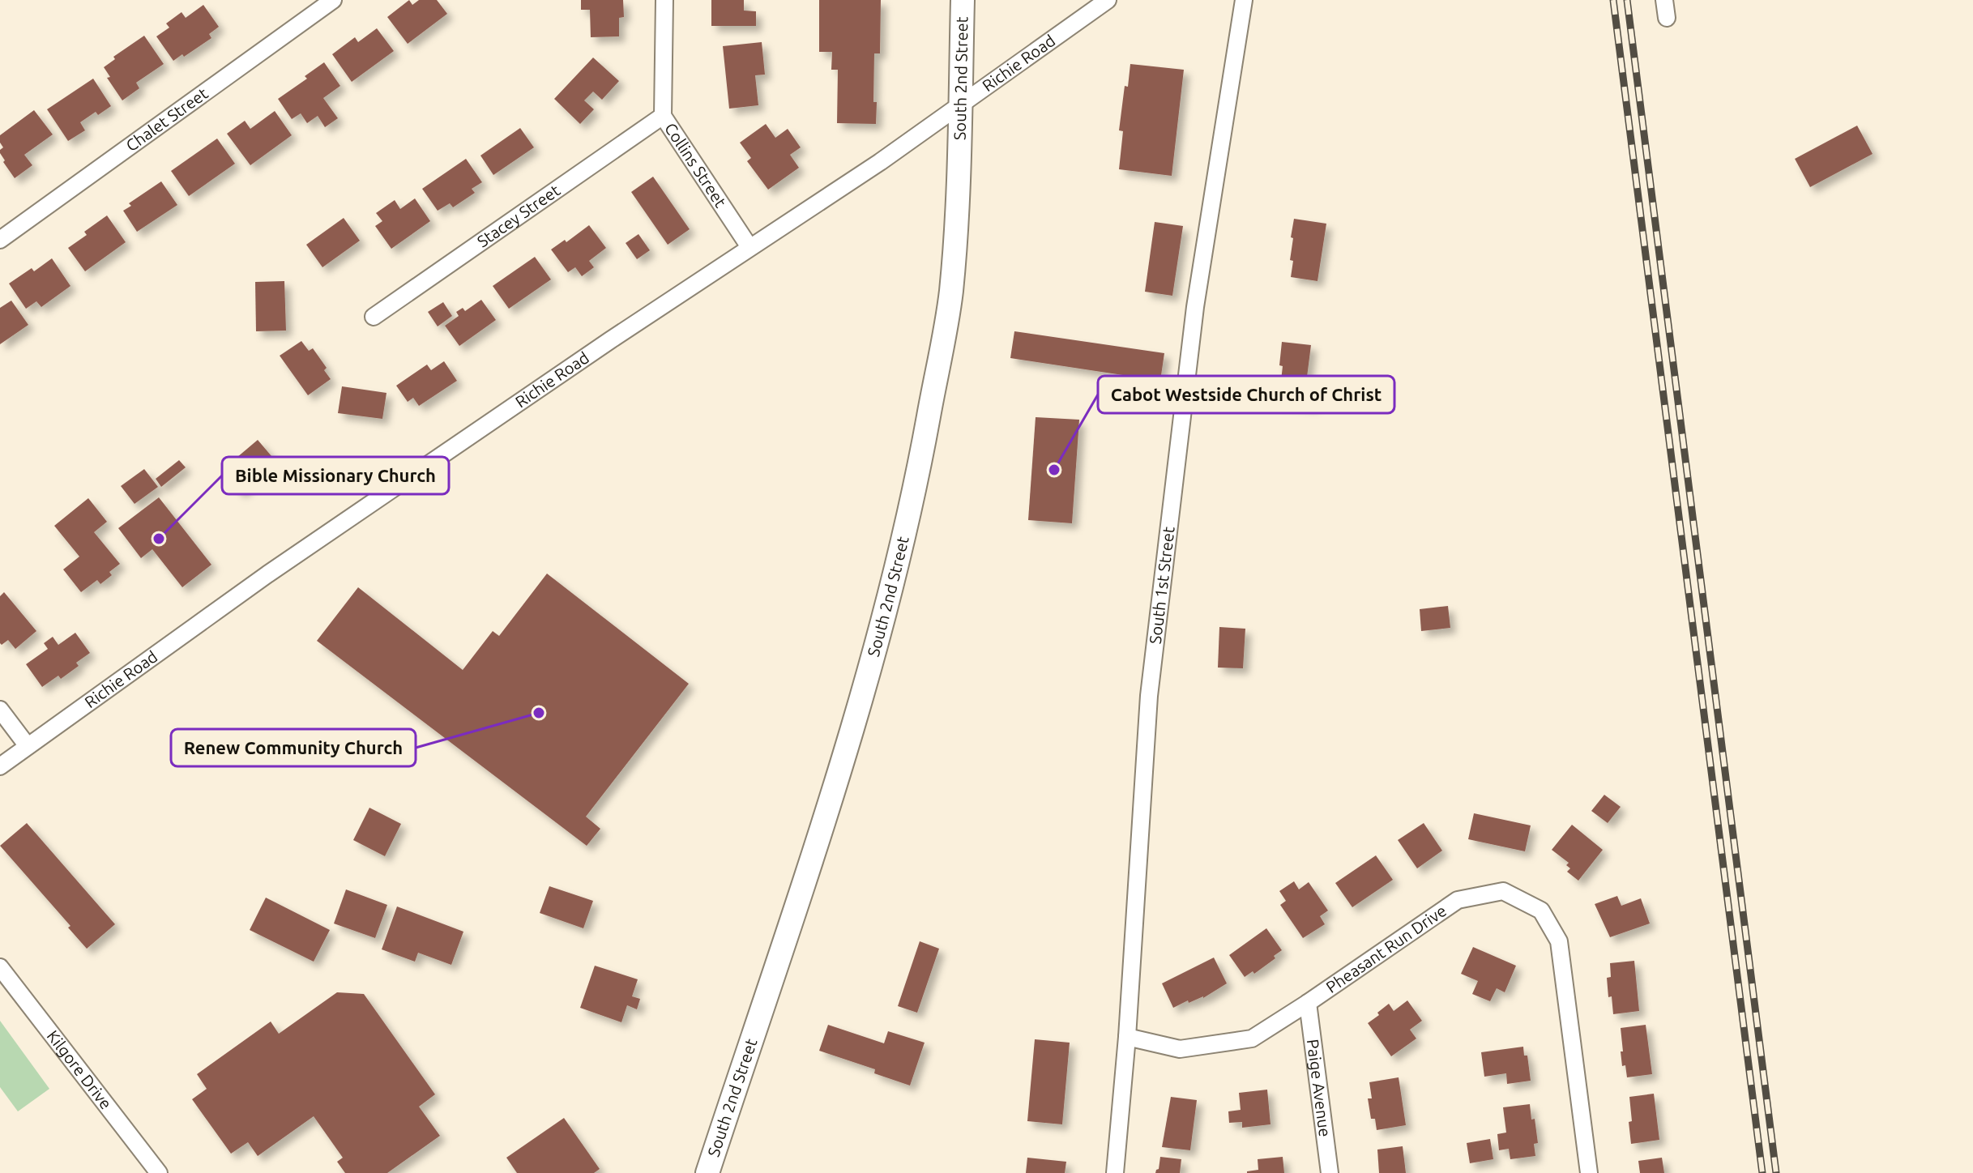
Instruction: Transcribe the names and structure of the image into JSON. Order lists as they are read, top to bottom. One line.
{"streets":{"main road":["South 2nd Street"],"street":["Richie Road","Chalet Street","Collins Street","Stacey Street","South 1st Street","Pheasant Run Drive","Kilgore Drive","Paige Avenue"]},"crossings":[["Richie Road","South 2nd Street"],["Richie Road","Collins Street"],["Collins Street","Stacey Street"],["South 1st Street","Pheasant Run Drive"],["Pheasant Run Drive","Paige Avenue"]],"places":["Cabot Westside Church of Christ","Bible Missionary Church","Renew Community Church"]}
